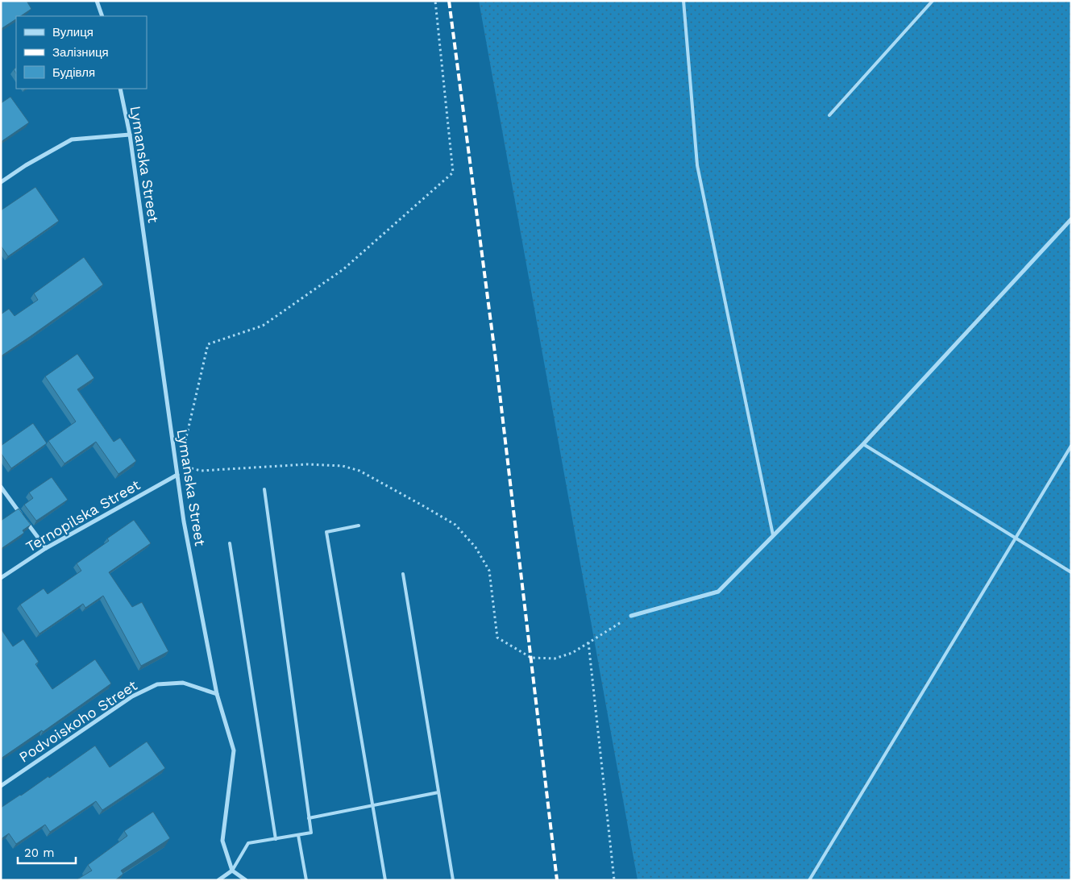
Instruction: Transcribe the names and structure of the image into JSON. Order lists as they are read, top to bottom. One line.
{"streets":{"street":["Lymanska Street","Ternopilska Street","Podvoiskoho Street"]},"crossings":[["Lymanska Street","Ternopilska Street"],["Lymanska Street","Podvoiskoho Street"]],"legend":["Вулиця","Залізниця","Будівля"],"scale_bar":"20 m"}
